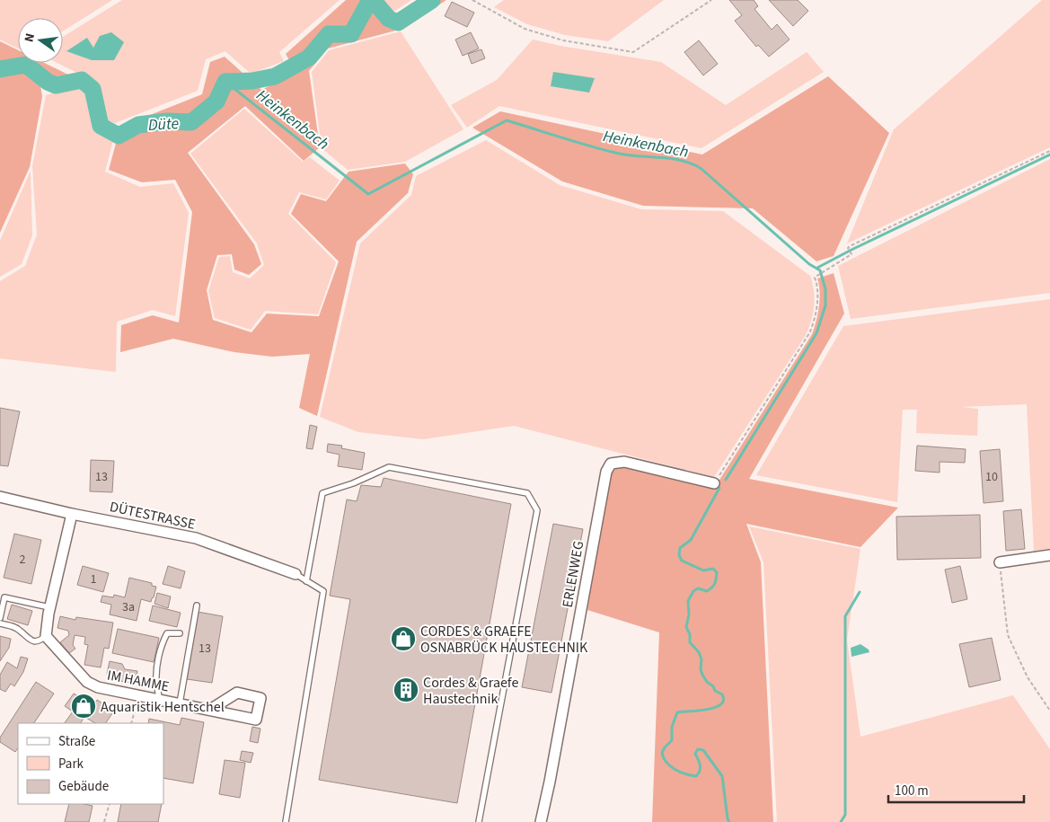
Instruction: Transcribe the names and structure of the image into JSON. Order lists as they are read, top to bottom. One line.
{"streets":{"street":["DÜTESTRASSE","ERLENWEG","IM HAMME"]},"water":["Heinkenbach","Düte"],"places":{"shop":["CORDES & GRAEFE OSNABRÜCK HAUSTECHNIK","Aquaristik Hentschel"],"building":["Cordes & Graefe Haustechnik"]},"house_numbers":["13","10","2","1","3a","13"],"legend":["Straße","Park","Gebäude"],"scale_bar":"100 m","north":"left"}
